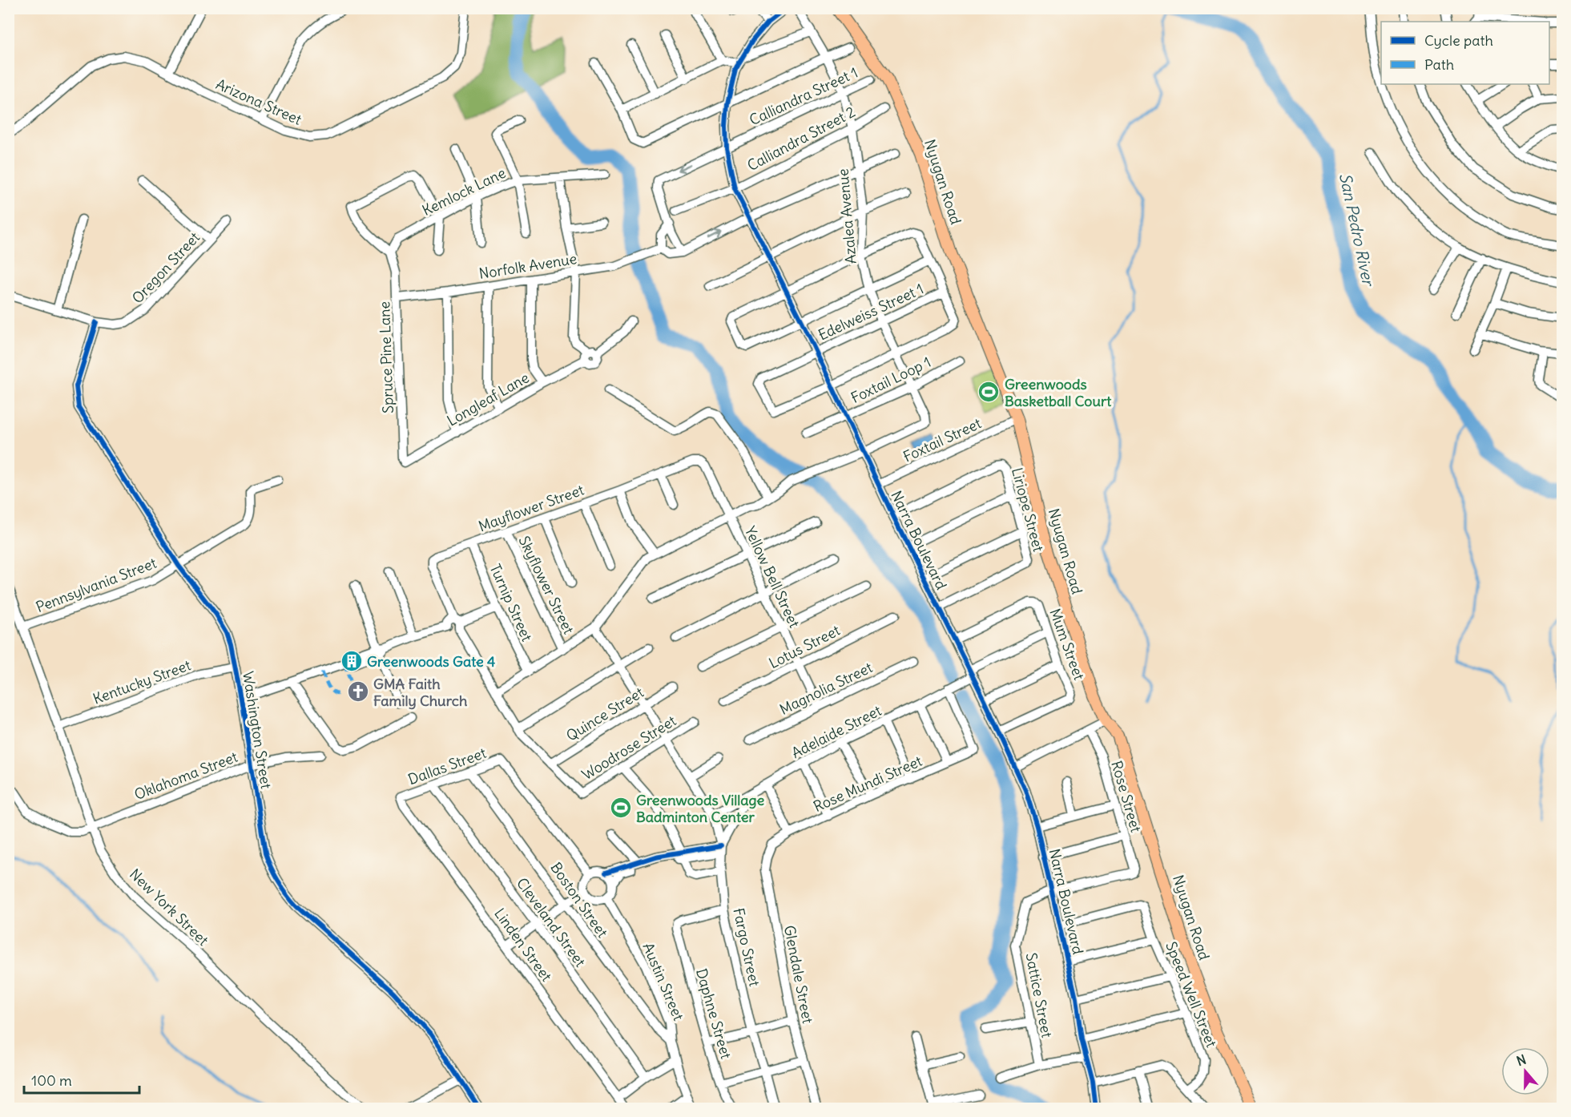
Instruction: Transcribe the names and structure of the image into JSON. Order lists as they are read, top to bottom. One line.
{"streets":{"main road":["Nyugan Road"],"street":["Calliandra Street 1","Arizona Street","Calliandra Street 2","Kemlock Lane","Azalea Avenue","Norfolk Avenue","Oregon Street","Edelweiss Street 1","Spruce Pine Lane","Foxtail Loop 1","Longleaf Lane","Foxtail Street","Mayflower Street","Liriope Street","Narra Boulevard","Yellow Bell Street","Pennsylvania Street","Skyflower Street","Turnip Street","Mum Street","Lotus Street","Kentucky Street","Magnolia Street","Quince Street","Washington Street","Adelaide Street","Woodrose Street","Dallas Street","Oklahoma Street","Rose Mundi Street","Rose Street","Boston Street","New York Street","Cleveland Street","Linden Street","Fargo Street","Glendale Street","Austin Street","Speed Well Street","Sattice Street","Daphne Street"]},"crossings":[["Calliandra Street 1","Azalea Avenue"],["Calliandra Street 1","Narra Boulevard"],["Calliandra Street 2","Azalea Avenue"],["Calliandra Street 2","Narra Boulevard"],["Nyugan Road","Foxtail Street"],["Kemlock Lane","Spruce Pine Lane"],["Azalea Avenue","Edelweiss Street 1"],["Azalea Avenue","Foxtail Loop 1"],["Azalea Avenue","Narra Boulevard"],["Norfolk Avenue","Spruce Pine Lane"],["Oregon Street","Washington Street"],["Edelweiss Street 1","Narra Boulevard"],["Spruce Pine Lane","Longleaf Lane"],["Foxtail Loop 1","Narra Boulevard"],["Foxtail Street","Narra Boulevard"],["Mayflower Street","Yellow Bell Street"],["Mayflower Street","Skyflower Street"],["Mayflower Street","Turnip Street"],["Mayflower Street","Woodrose Street"],["Liriope Street","Narra Boulevard"],["Narra Boulevard","Mum Street"],["Narra Boulevard","Adelaide Street"],["Narra Boulevard","Rose Street"],["Narra Boulevard","Speed Well Street"],["Narra Boulevard","Sattice Street"],["Yellow Bell Street","Lotus Street"],["Yellow Bell Street","Magnolia Street"],["Pennsylvania Street","Washington Street"],["Pennsylvania Street","New York Street"],["Mum Street","Adelaide Street"],["Kentucky Street","Washington Street"],["Kentucky Street","New York Street"],["Quince Street","Woodrose Street"],["Washington Street","Oklahoma Street"],["Adelaide Street","Rose Mundi Street"],["Adelaide Street","Fargo Street"],["Dallas Street","Boston Street"],["Dallas Street","Cleveland Street"],["Dallas Street","Linden Street"],["Dallas Street","Austin Street"],["Oklahoma Street","New York Street"],["Rose Mundi Street","Glendale Street"],["Rose Street","Sattice Street"],["Boston Street","Austin Street"],["Fargo Street","Daphne Street"]],"water":["San Pedro River"],"places":{"sports":["Greenwoods Basketball Court","Greenwoods Village Badminton Center"],"building":["Greenwoods Gate 4"],"church":["GMA Faith Family Church"]},"legend":["Cycle path","Path"],"scale_bar":"100 m","north":"top"}
